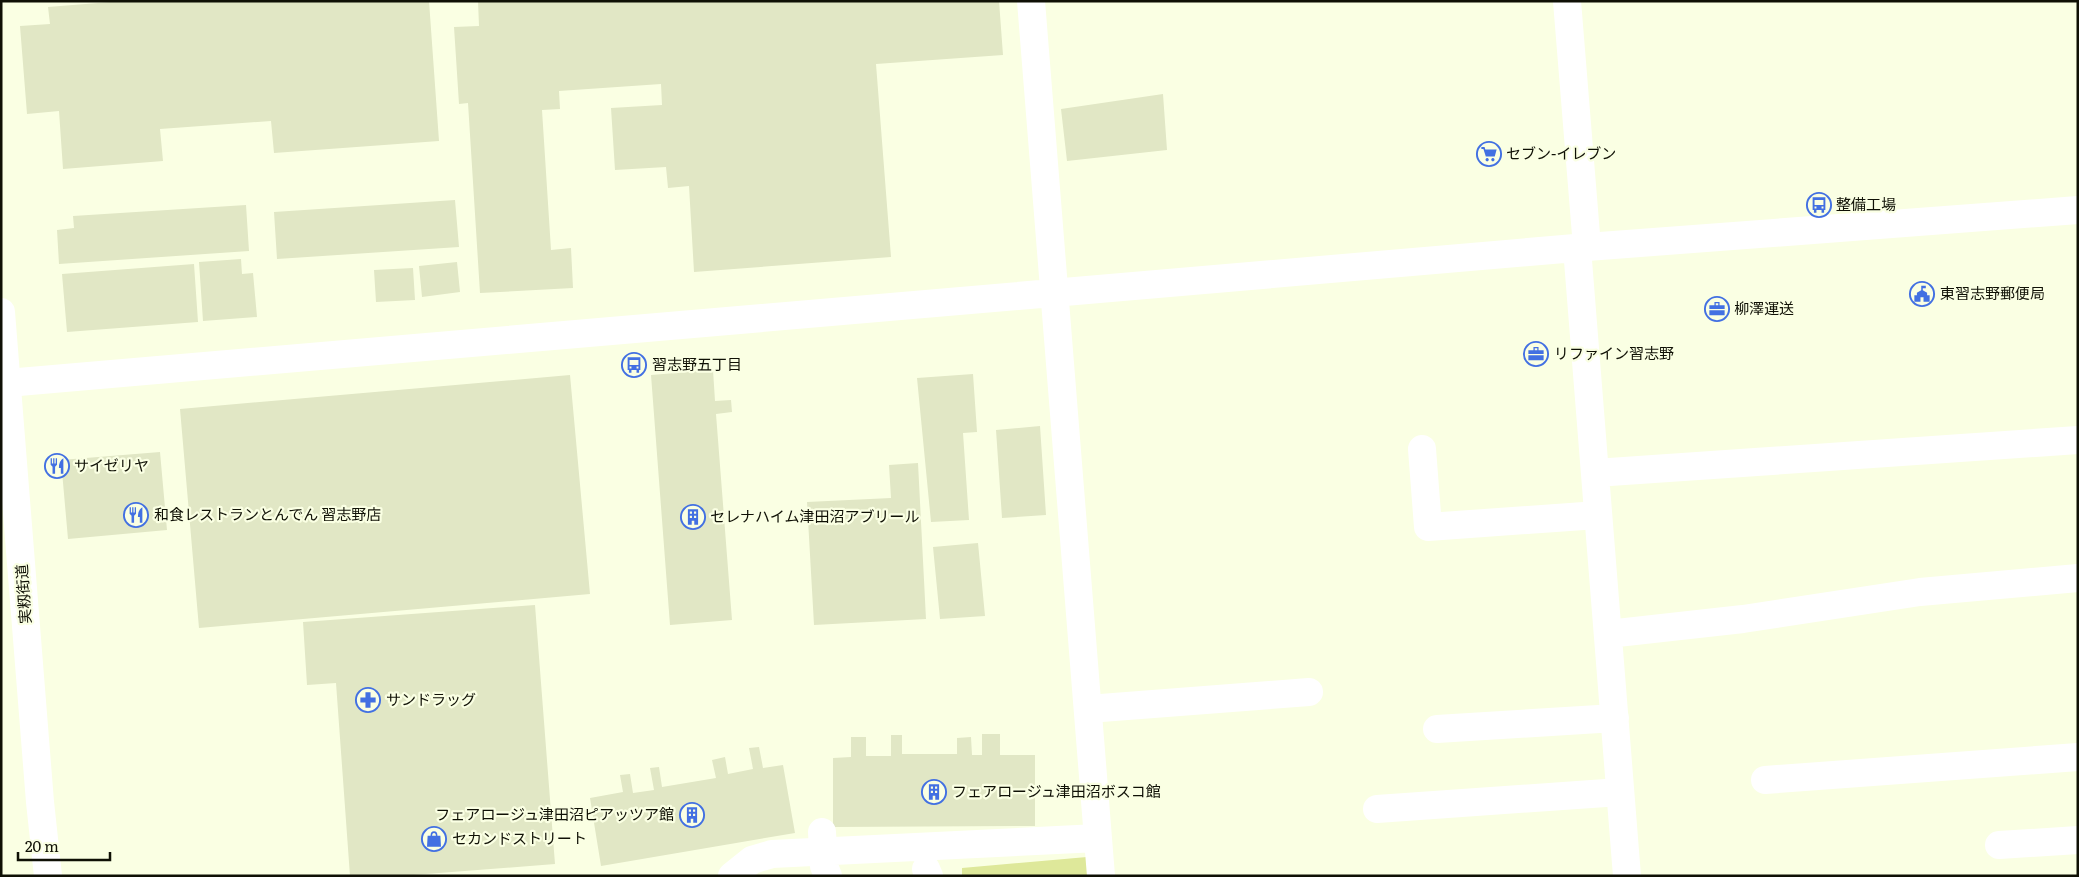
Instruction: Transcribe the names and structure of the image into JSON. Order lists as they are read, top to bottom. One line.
{"streets":{"street":["実籾街道"]},"places":{"supermarket":["セブン-イレブン"],"bus stop":["整備工場","習志野五丁目"],"public building":["東習志野郵便局"],"office":["柳澤運送","リファイン習志野"],"restaurant":["サイゼリヤ","和食レストランとんでん 習志野店"],"building":["セレナハイム津田沼アブリール","フェアロージュ津田沼ボスコ館","フェアロージュ津田沼ピアッツア館"],"pharmacy":["サンドラッグ"],"shop":["セカンドストリート"]},"scale_bar":"20 m"}
